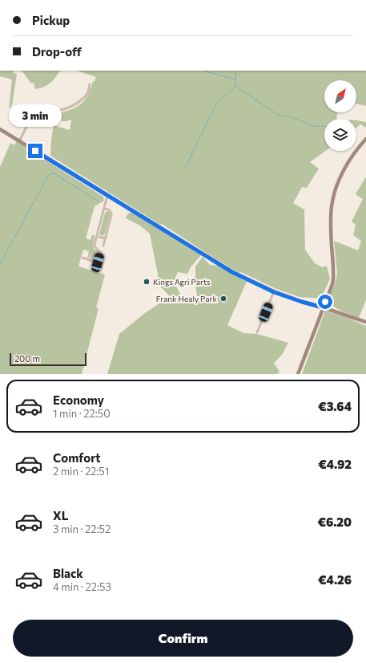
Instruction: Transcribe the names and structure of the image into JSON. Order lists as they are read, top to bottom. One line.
{"places":["Kings Agri Parts","Frank Healy Park"],"scale_bar":"200 m","north":"top right","page":{"banner":["Pickup","Drop-off"],"bubble":"3 min","scale":"200 m","list":[{"name":"Economy","note":"1 min · 22:50","value":"€3.64"},{"name":"Comfort","note":"2 min · 22:51","value":"€4.92"},{"name":"XL","note":"3 min · 22:52","value":"€6.20"},{"name":"Black","note":"4 min · 22:53","value":"€4.26"}],"buttons":"Confirm"}}
